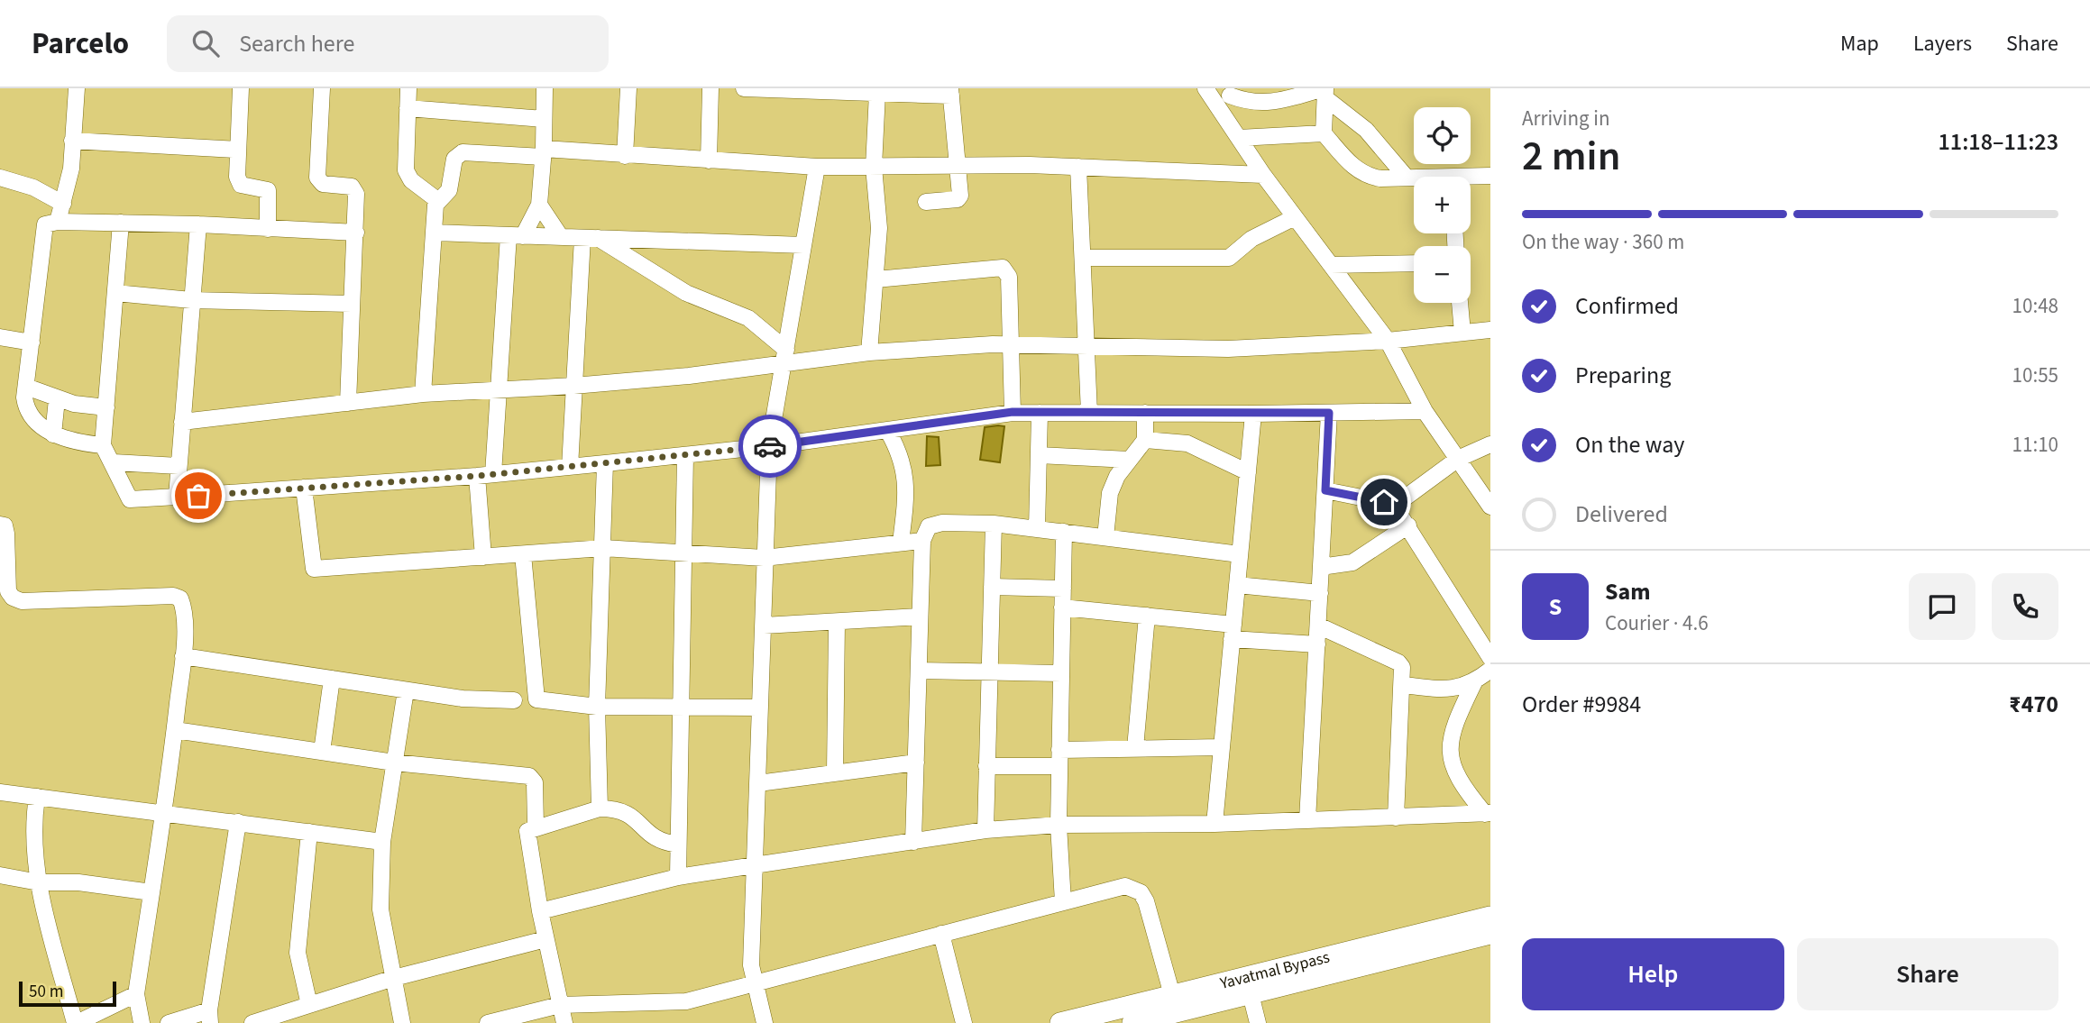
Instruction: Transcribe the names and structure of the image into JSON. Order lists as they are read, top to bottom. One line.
{"streets":{"main road":["Yavatmal Bypass"]},"scale_bar":"50 m","page":{"header":"Parcelo","search":"Search here","nav":["Map","Layers","Share"],"heading":["2 min","Arriving in","11:18–11:23"],"panel":["Sam","Courier · 4.6","Order #9984","₹470"],"map_buttons":["+","−"],"bar":"On the way · 360 m","list":[["Confirmed","10:48"],["Preparing","10:55"],["On the way","11:10"],"Delivered"],"round":"S","buttons":["Help","Share"],"scale":"50 m"}}
